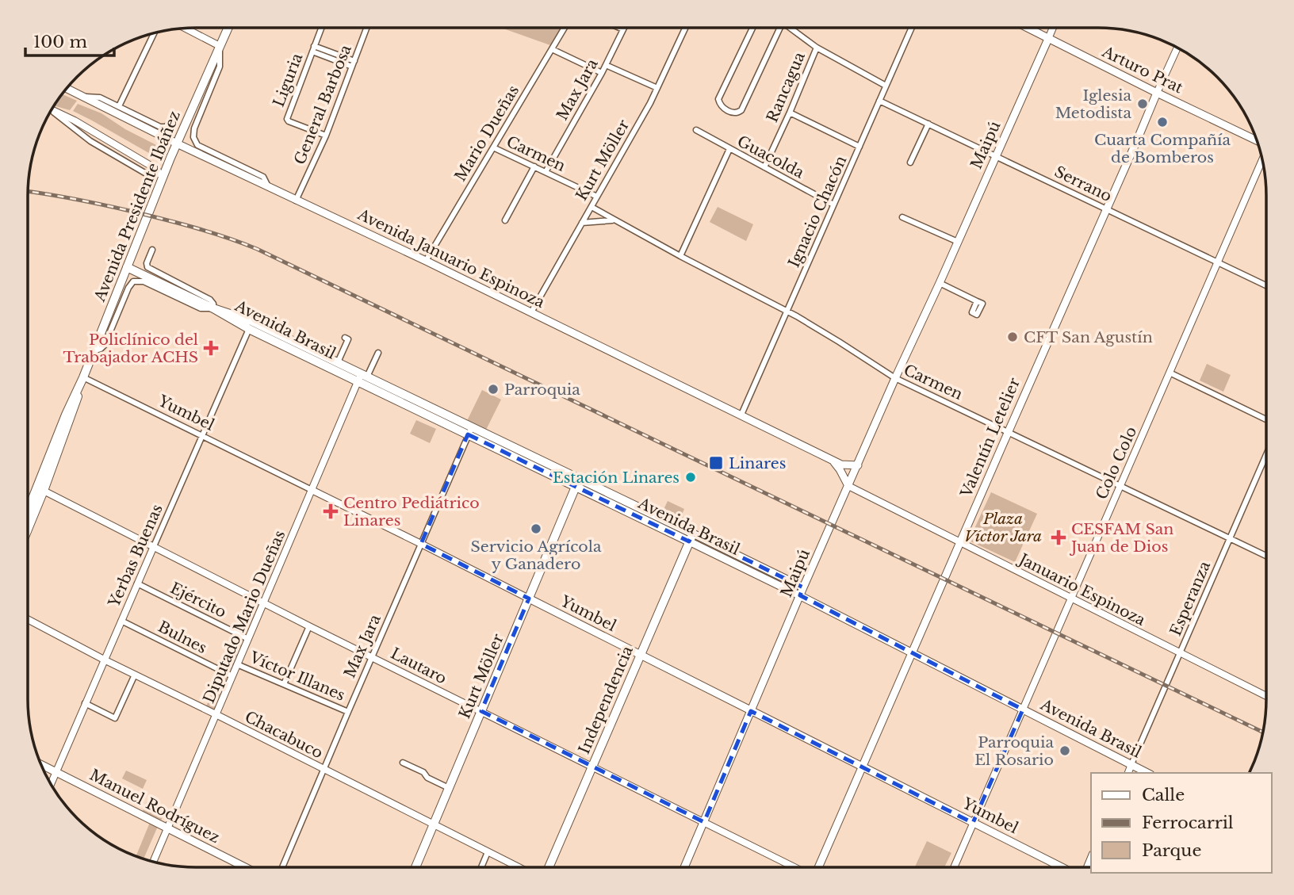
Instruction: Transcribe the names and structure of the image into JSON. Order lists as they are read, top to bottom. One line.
{"streets":{"main road":["Arturo Prat","Maipú","Kurt Möller","Avenida Presidente Ibáñez","Avenida Januario Espinoza","Avenida Brasil","Yumbel","Valentín Letelier","Independencia","Manuel Rodríguez"],"street":["Liguria","Rancagua","Max Jara","General Barbosa","Mario Dueñas","Carmen","Guacolda","Serrano","Ignacio Chacón","Colo Colo","Yerbas Buenas","Januario Espinoza","Esperanza","Ejército","Diputado Mario Dueñas","Bulnes","Lautaro","Víctor Illanes","Chacabuco"]},"crossings":[["Arturo Prat","Maipú"],["Arturo Prat","Valentín Letelier"],["Liguria","General Barbosa"],["Rancagua","Guacolda"],["Max Jara","Carmen"],["Max Jara","Avenida Brasil"],["Max Jara","Yumbel"],["Max Jara","Lautaro"],["Max Jara","Víctor Illanes"],["Max Jara","Chacabuco"],["General Barbosa","Avenida Januario Espinoza"],["Mario Dueñas","Carmen"],["Mario Dueñas","Avenida Januario Espinoza"],["Maipú","Carmen"],["Maipú","Serrano"],["Maipú","Avenida Januario Espinoza"],["Maipú","Avenida Brasil"],["Maipú","Yumbel"],["Maipú","Januario Espinoza"],["Maipú","Lautaro"],["Carmen","Kurt Möller"],["Carmen","Ignacio Chacón"],["Carmen","Valentín Letelier"],["Carmen","Colo Colo"],["Carmen","Esperanza"],["Guacolda","Ignacio Chacón"],["Kurt Möller","Avenida Januario Espinoza"],["Kurt Möller","Avenida Brasil"],["Kurt Möller","Yumbel"],["Kurt Möller","Lautaro"],["Kurt Möller","Chacabuco"],["Serrano","Ignacio Chacón"],["Serrano","Valentín Letelier"],["Serrano","Colo Colo"],["Avenida Presidente Ibáñez","Avenida Januario Espinoza"],["Avenida Presidente Ibáñez","Avenida Brasil"],["Avenida Presidente Ibáñez","Yumbel"],["Avenida Presidente Ibáñez","Lautaro"],["Ignacio Chacón","Avenida Januario Espinoza"],["Avenida Januario Espinoza","Januario Espinoza"],["Avenida Brasil","Valentín Letelier"],["Avenida Brasil","Colo Colo"],["Avenida Brasil","Yerbas Buenas"],["Avenida Brasil","Esperanza"],["Avenida Brasil","Diputado Mario Dueñas"],["Avenida Brasil","Independencia"],["Yumbel","Valentín Letelier"],["Yumbel","Colo Colo"],["Yumbel","Yerbas Buenas"],["Yumbel","Diputado Mario Dueñas"],["Yumbel","Independencia"],["Valentín Letelier","Januario Espinoza"],["Colo Colo","Januario Espinoza"],["Yerbas Buenas","Ejército"],["Yerbas Buenas","Bulnes"],["Yerbas Buenas","Lautaro"],["Yerbas Buenas","Chacabuco"],["Yerbas Buenas","Manuel Rodríguez"],["Januario Espinoza","Esperanza"],["Ejército","Diputado Mario Dueñas"],["Diputado Mario Dueñas","Bulnes"],["Diputado Mario Dueñas","Lautaro"],["Diputado Mario Dueñas","Víctor Illanes"],["Diputado Mario Dueñas","Chacabuco"],["Diputado Mario Dueñas","Manuel Rodríguez"],["Lautaro","Independencia"]],"parks":["Plaza Víctor Jara"],"places":{"other":["Iglesia Metodista","Cuarta Compañía de Bomberos","CFT San Agustín","Parroquia","Estación Linares","Servicio Agrícola y Ganadero","Parroquia El Rosario"],"health":["Policlínico del Trabajador ACHS","Centro Pediátrico Linares","CESFAM San Juan de Dios"],"transit":["Linares"]},"legend":["Calle","Ferrocarril","Parque"],"scale_bar":"100 m"}
